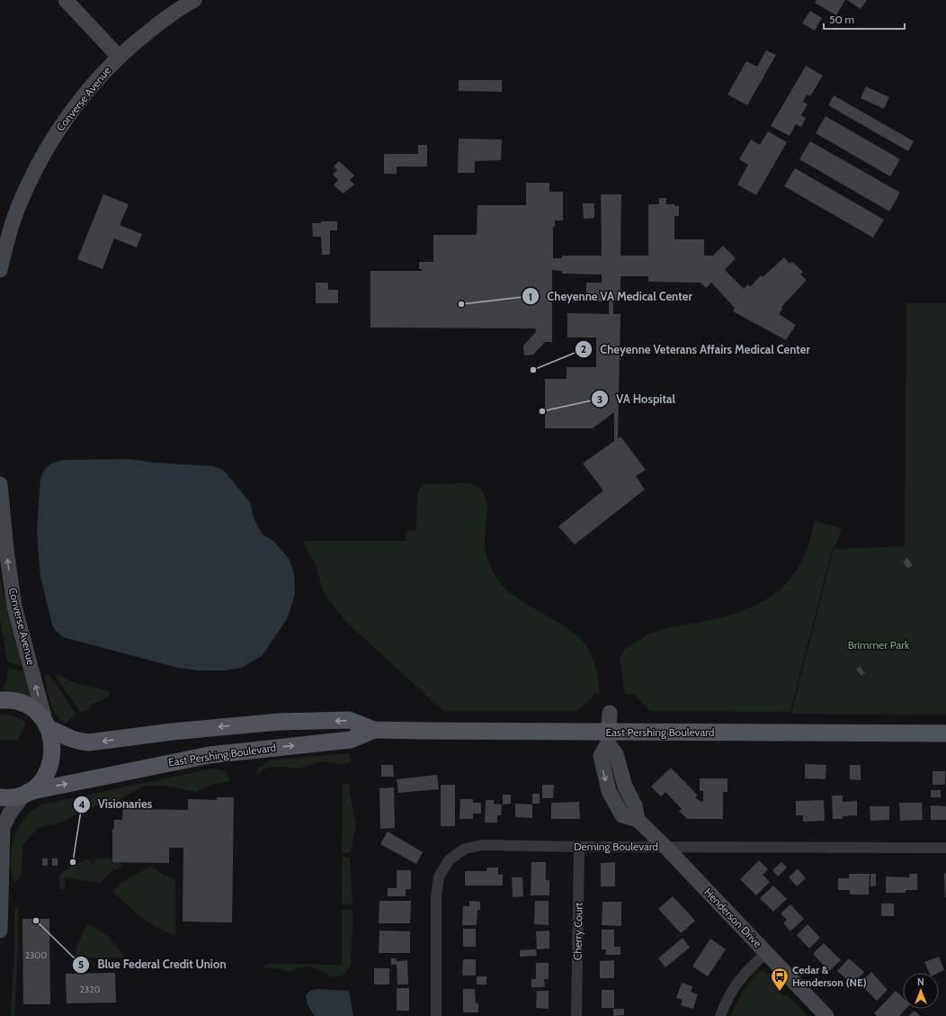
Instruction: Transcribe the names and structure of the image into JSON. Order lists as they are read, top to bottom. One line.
{"streets":{"main road":["Converse Avenue","East Pershing Boulevard","Henderson Drive"],"street":["Deming Boulevard","Cherry Court"]},"crossings":[["Converse Avenue","East Pershing Boulevard"],["East Pershing Boulevard","Henderson Drive"],["Deming Boulevard","Henderson Drive"],["Deming Boulevard","Cherry Court"]],"one_way":["Converse Avenue"],"parks":["Brimmer Park"],"places":{"other":["Cheyenne VA Medical Center","Cheyenne Veterans Affairs Medical Center","VA Hospital","Visionaries","Blue Federal Credit Union"],"bus stop":["Cedar & Henderson (NE)"]},"house_numbers":["2300","2320"],"scale_bar":"50 m","north":"top"}
